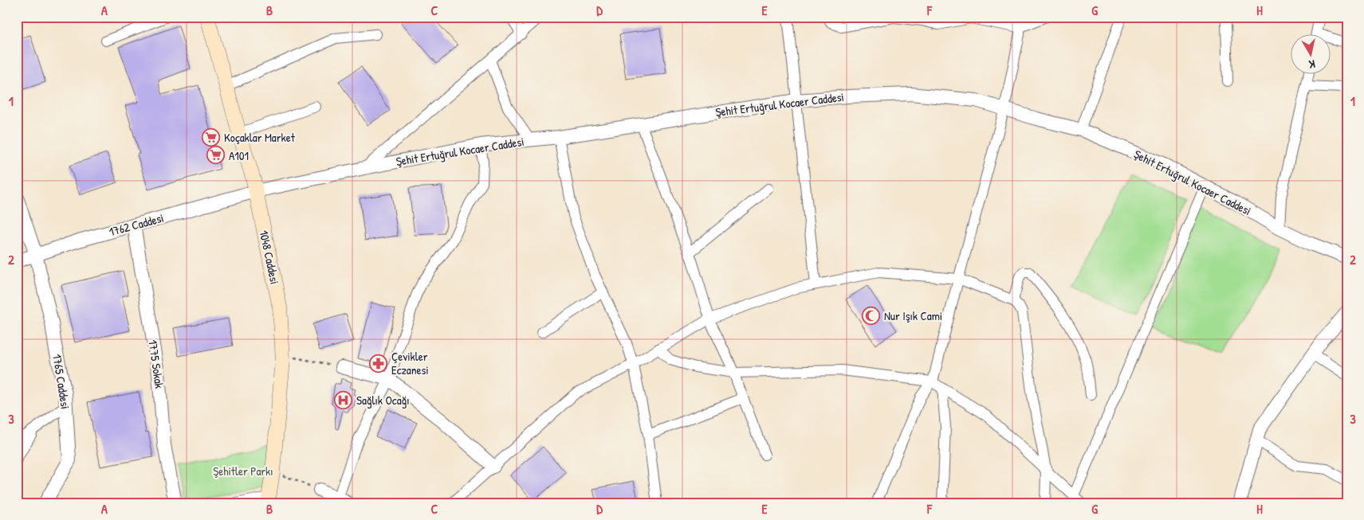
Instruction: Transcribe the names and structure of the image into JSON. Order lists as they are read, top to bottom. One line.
{"streets":{"main road":["1048 Caddesi"],"street":["Şehit Ertuğrul Kocaer Caddesi","1762 Caddesi","1775 Sokak","1765 Caddesi"]},"crossings":[["Şehit Ertuğrul Kocaer Caddesi","1762 Caddesi"],["Şehit Ertuğrul Kocaer Caddesi","1048 Caddesi"],["1762 Caddesi","1048 Caddesi"],["1762 Caddesi","1775 Sokak"],["1762 Caddesi","1765 Caddesi"]],"parks":["Şehitler Parkı"],"places":{"supermarket":["Koçaklar Market","A101"],"mosque":["Nur Işık Cami"],"pharmacy":["Çevikler Eczanesi"],"hospital":["Sağlık Ocağı"]},"north":"bottom","grid":{"columns":["A","B","C","D","E","F","G","H"],"rows":["1","2","3"]}}
